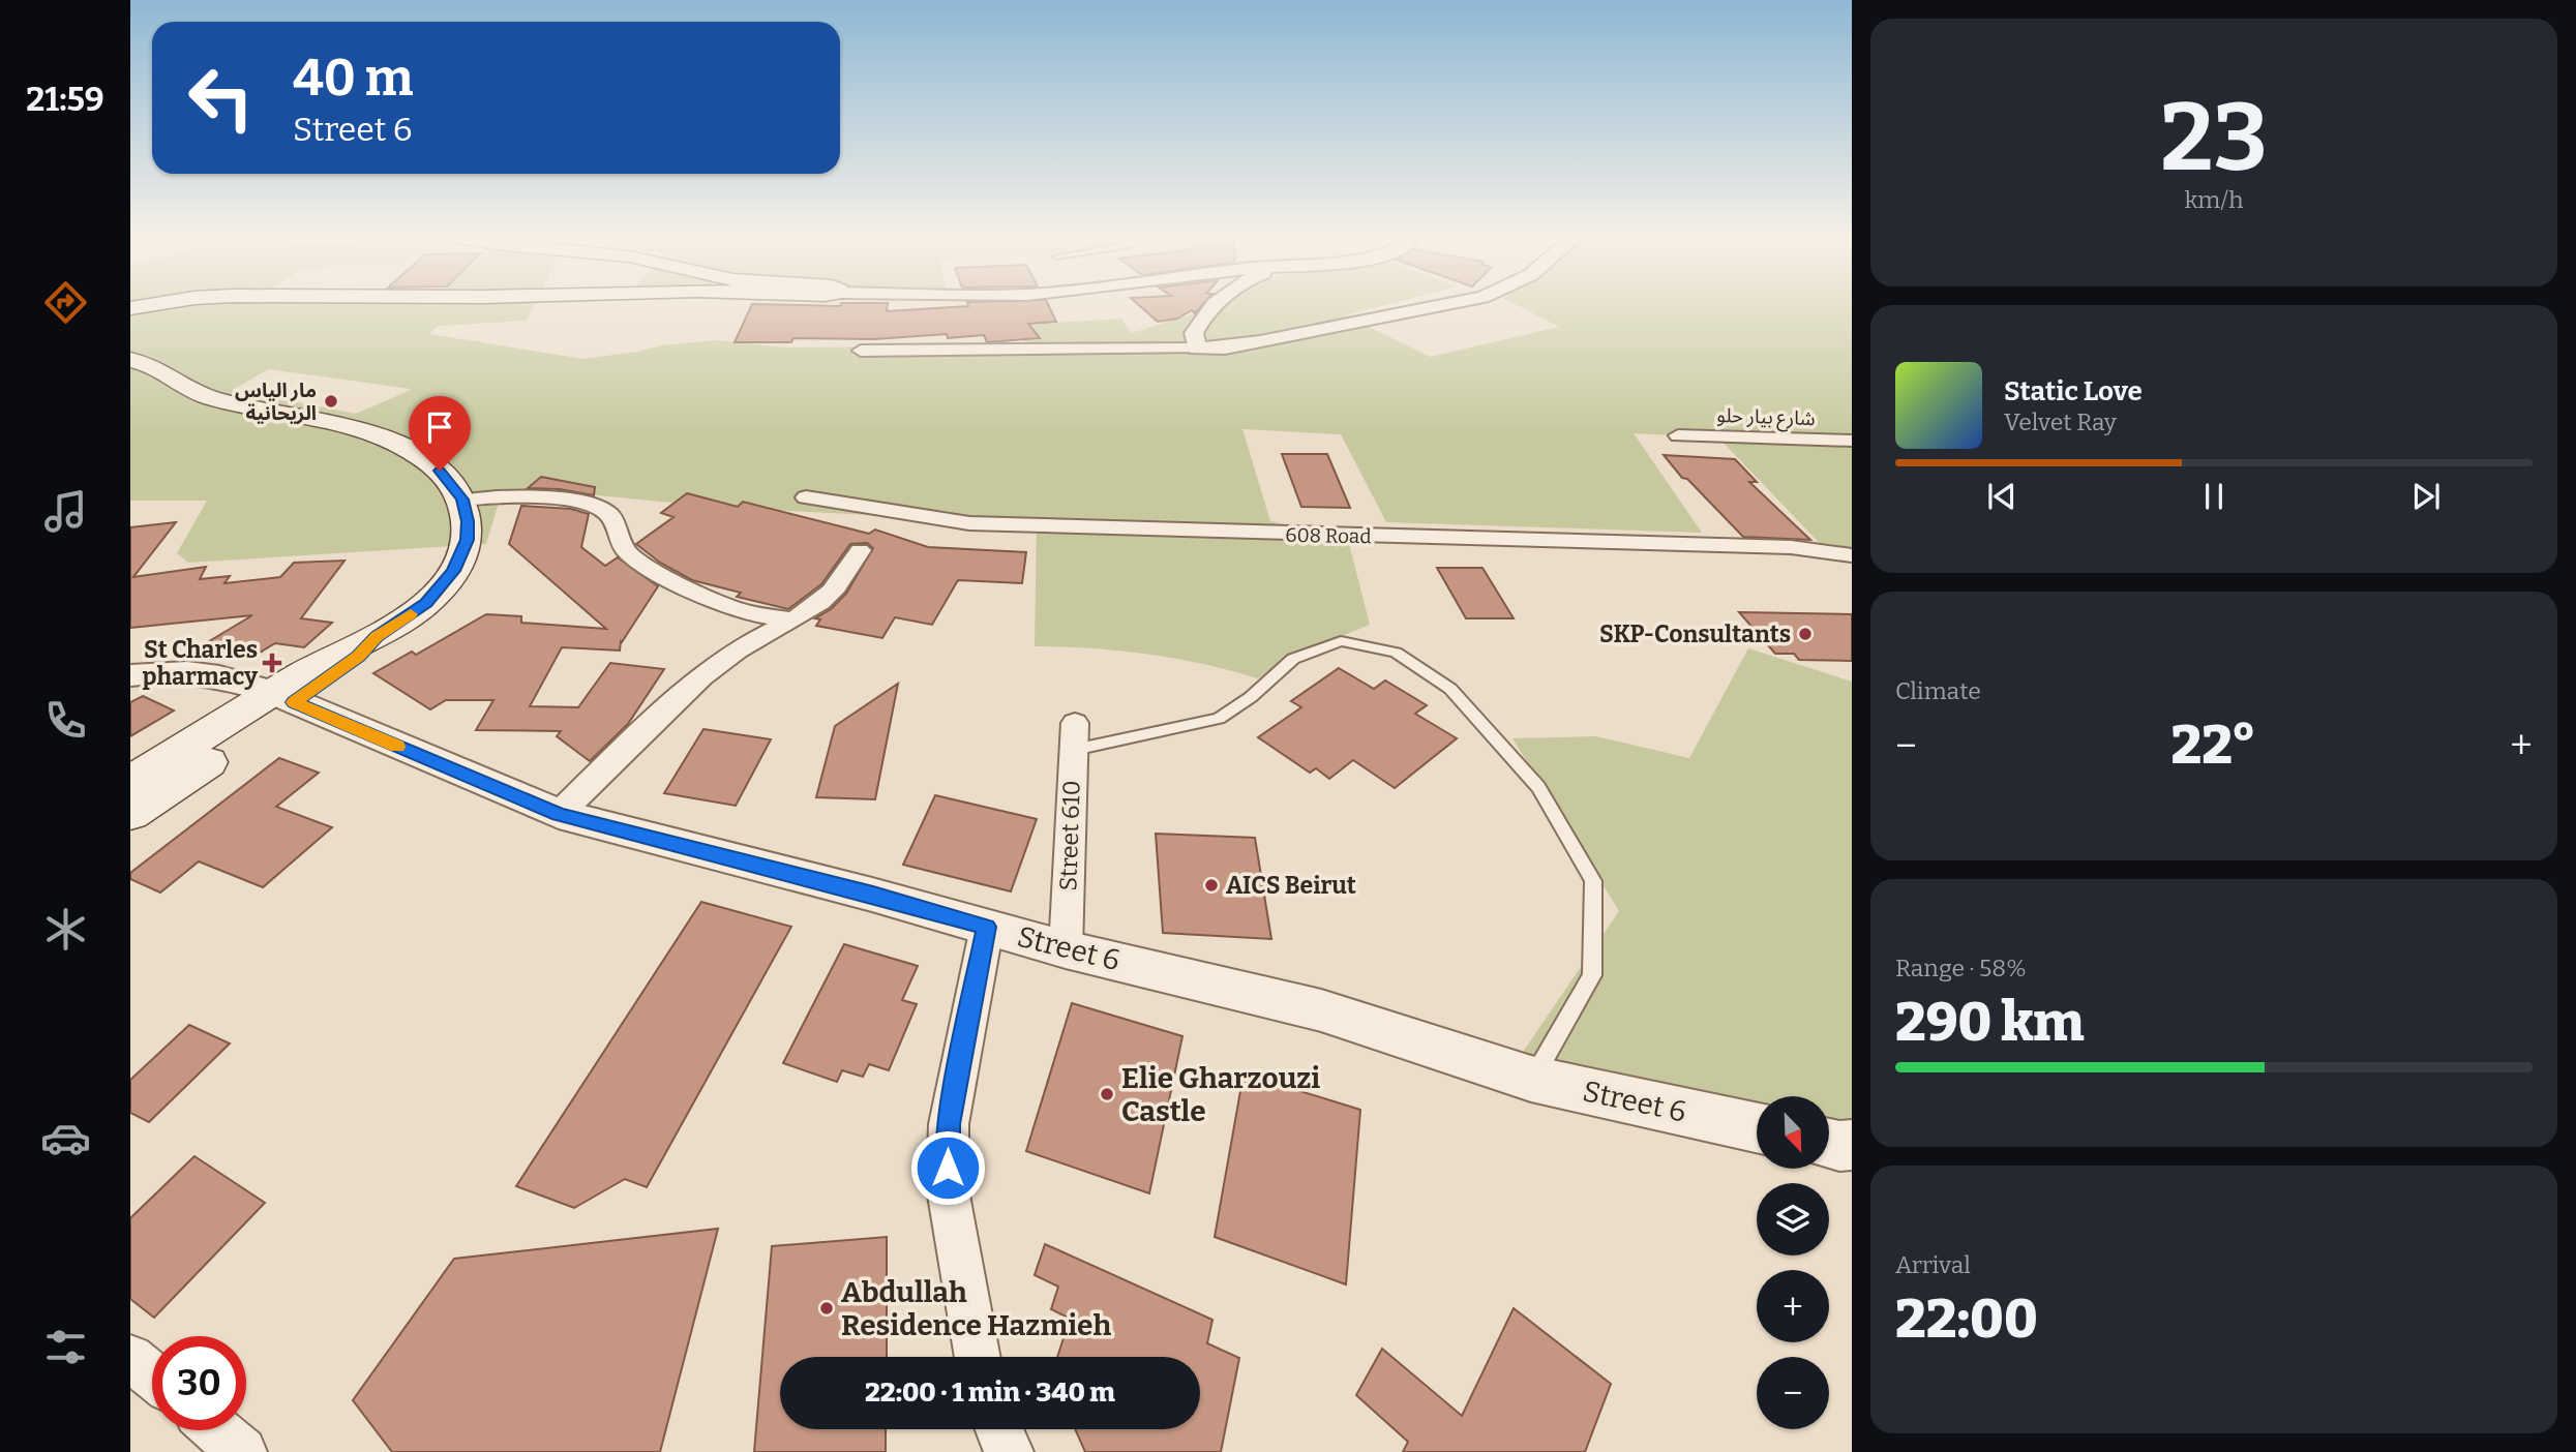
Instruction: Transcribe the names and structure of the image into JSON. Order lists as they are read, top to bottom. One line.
{"streets":{"street":["شارع بيار حلو","608 Road","Street 610","Street 6"]},"crossings":[["Street 610","Street 6"]],"places":{"other":["مار الياس الريحانية","SKP-Consultants","AICS Beirut","Elie Gharzouzi Castle","Abdullah Residence Hazmieh"],"health":["St Charles pharmacy"]},"north":"bottom right","page":{"tabs":"21:59","tile":[["23","km/h"],"Climate",["Range · 58%","290 km"],["Arrival","22:00"]],"turn":["40 m","Street 6"],"song":["Static Love","Velvet Ray"],"heat":["−","22°","+"],"map_buttons":["+","−"],"limit":"30","trip":"22:00 · 1 min · 340 m"}}
